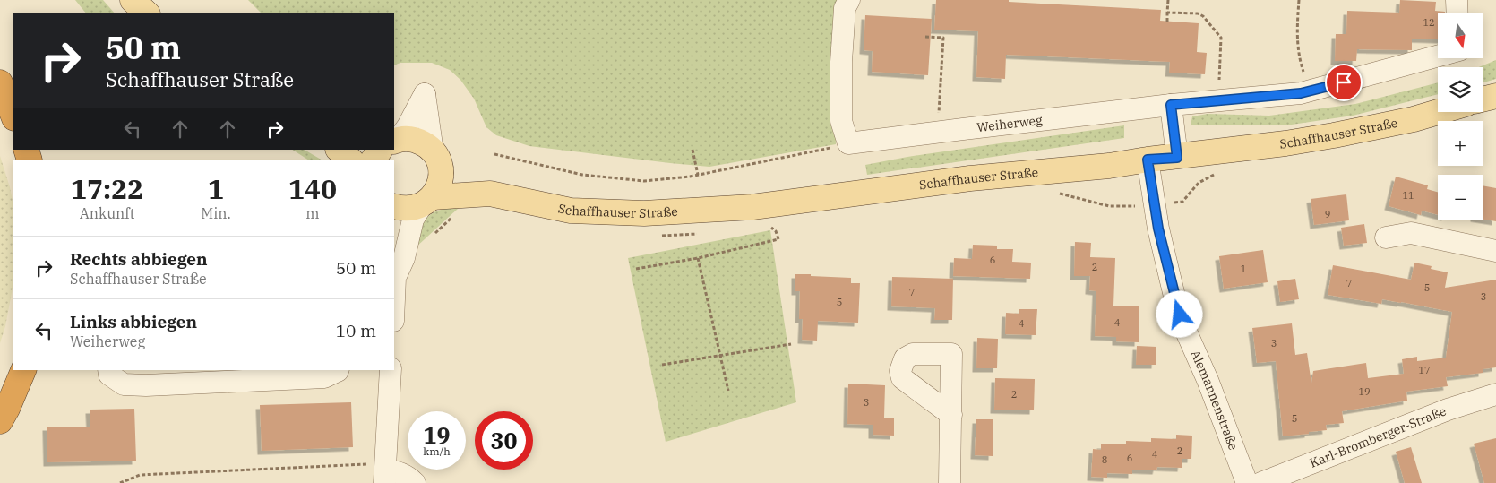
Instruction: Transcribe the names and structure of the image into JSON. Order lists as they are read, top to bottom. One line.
{"streets":{"main road":["Schaffhauser Straße"],"street":["Weiherweg","Alemannenstraße","Karl-Bromberger-Straße"]},"crossings":[["Schaffhauser Straße","Alemannenstraße"]],"house_numbers":["12","11","9","6","2","1","7","5","7","3","5","4","4","3","17","19","2","3","5","2","4","6","8"],"north":"bottom","page":{"map_buttons":["+","−"],"turn":["50 m","Schaffhauser Straße"],"eta":["17:22","Ankunft","1","Min.","140","m"],"list":[{"name":"Rechts abbiegen","note":"Schaffhauser Straße","value":"50 m"},{"name":"Links abbiegen","note":"Weiherweg","value":"10 m"}],"speed":"19 km/h","limit":"30"}}
